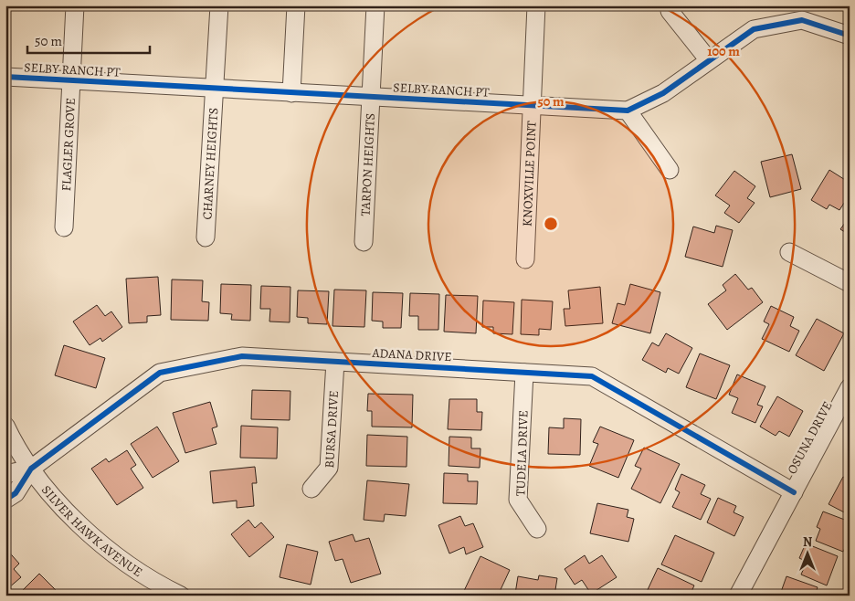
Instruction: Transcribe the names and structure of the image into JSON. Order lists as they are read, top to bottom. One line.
{"streets":{"street":["SELBY RANCH PT","FLAGLER GROVE","CHARNEY HEIGHTS","TARPON HEIGHTS","KNOXVILLE POINT","ADANA DRIVE","BURSA DRIVE","OSUNA DRIVE","TUDELA DRIVE","SILVER HAWK AVENUE"]},"crossings":[["SELBY RANCH PT","FLAGLER GROVE"],["SELBY RANCH PT","CHARNEY HEIGHTS"],["SELBY RANCH PT","TARPON HEIGHTS"],["SELBY RANCH PT","KNOXVILLE POINT"],["ADANA DRIVE","BURSA DRIVE"],["ADANA DRIVE","OSUNA DRIVE"],["ADANA DRIVE","TUDELA DRIVE"],["ADANA DRIVE","SILVER HAWK AVENUE"]],"scale_bar":"50 m","north":"top","rings":["100 m","50 m"]}
